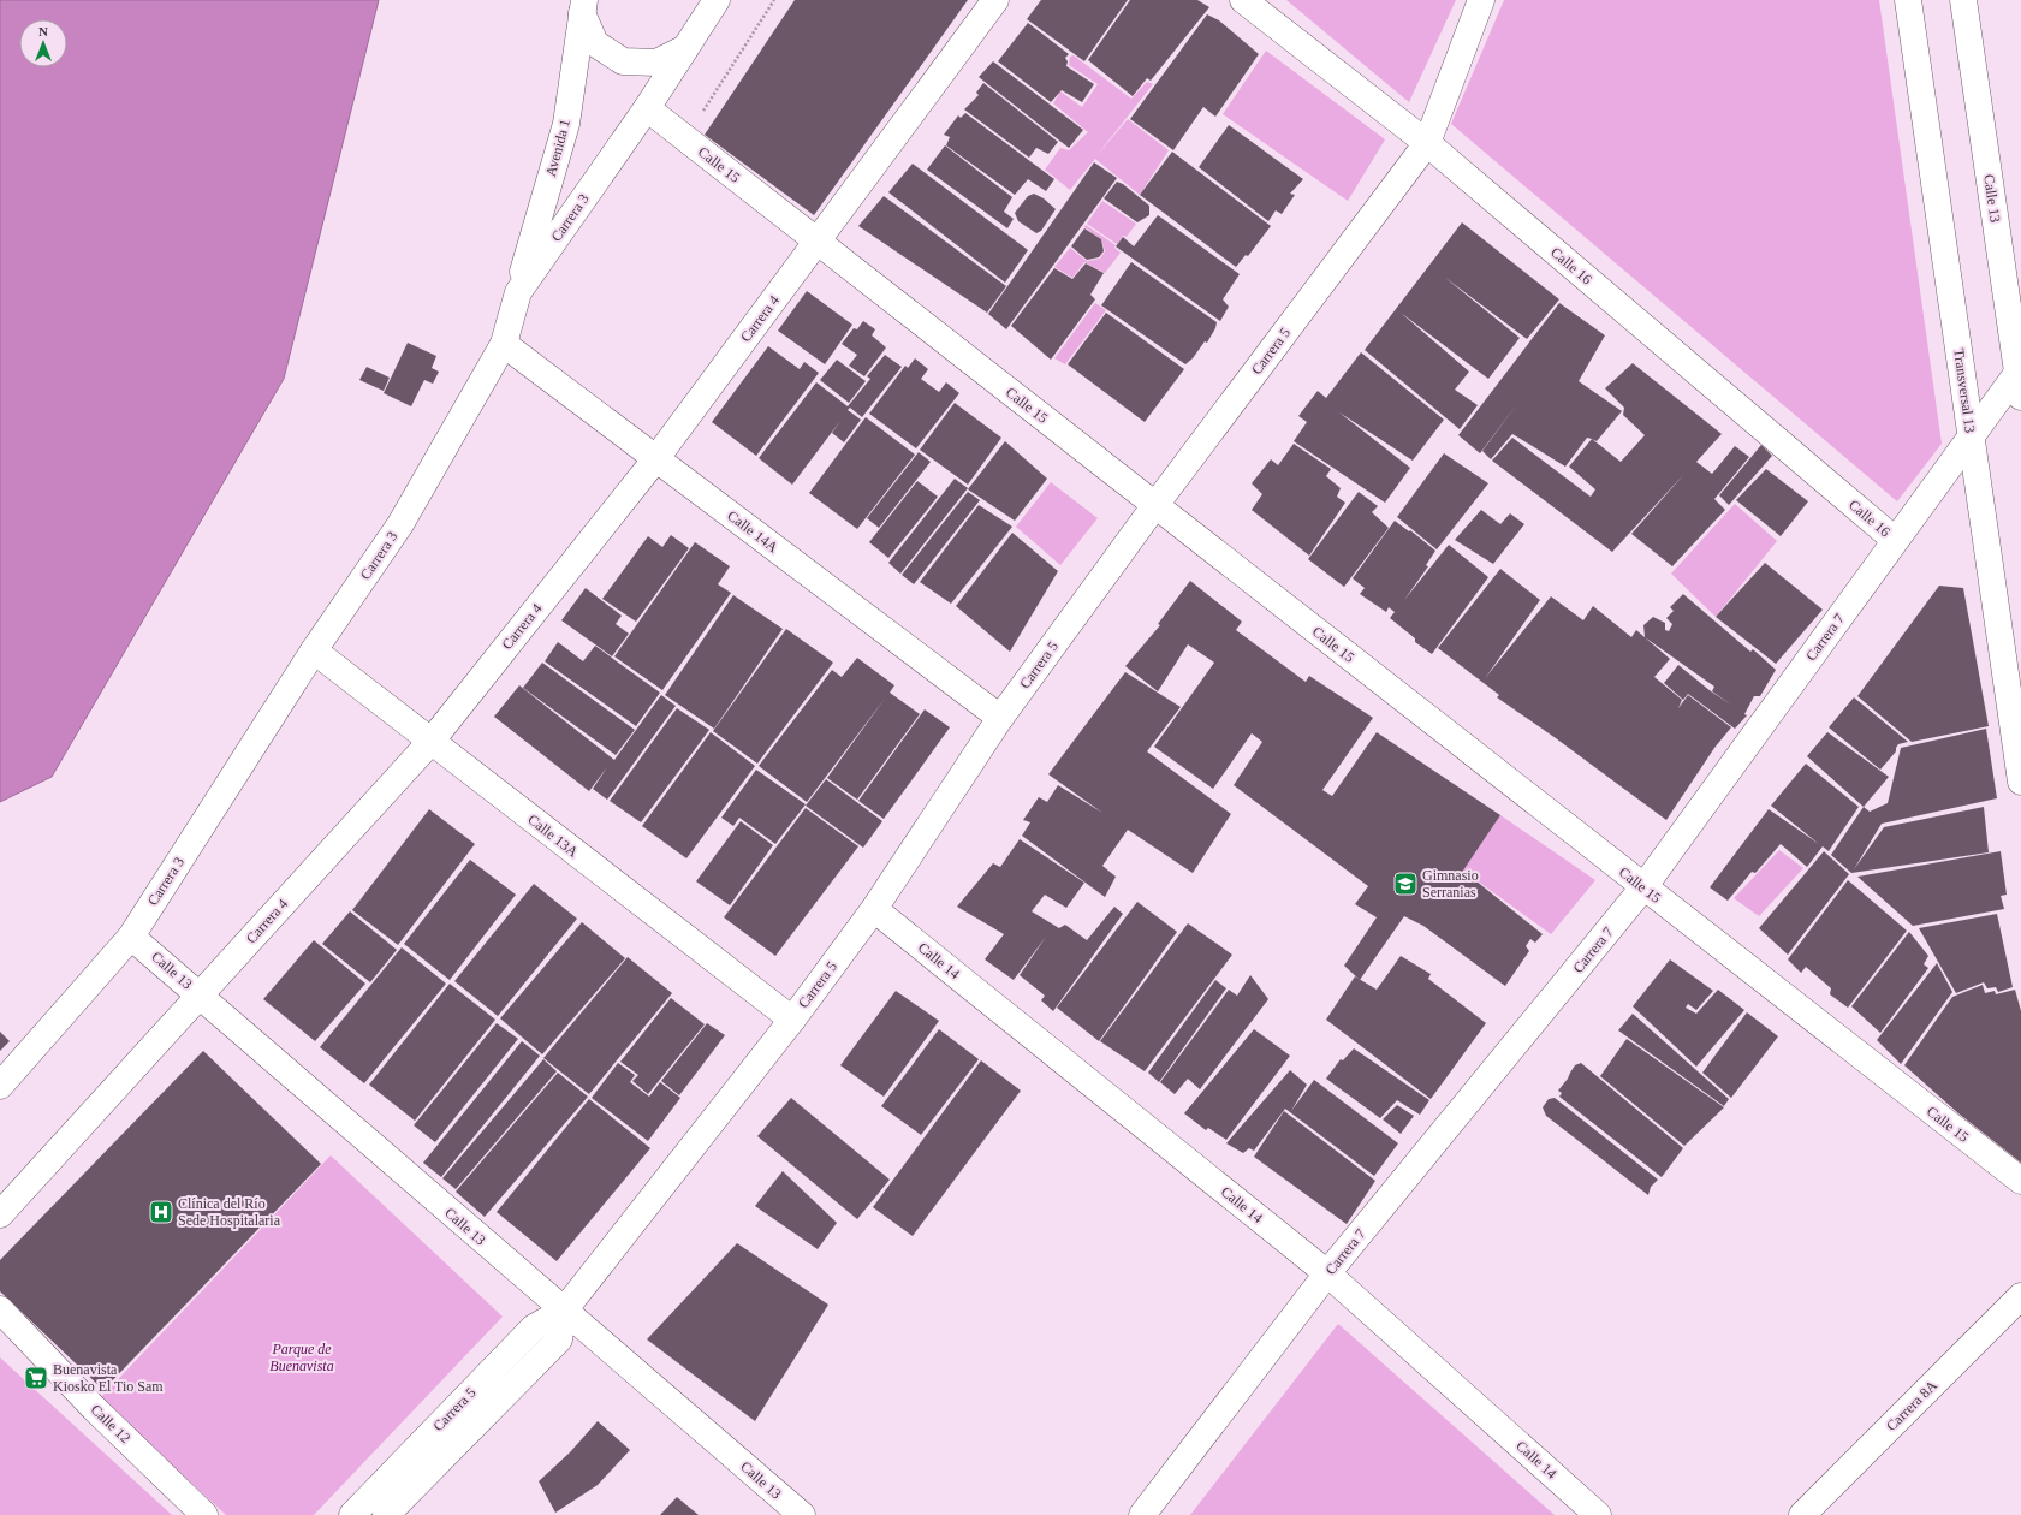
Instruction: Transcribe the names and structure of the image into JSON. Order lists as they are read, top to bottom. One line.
{"streets":{"street":["Avenida 1","Calle 15","Calle 13","Carrera 3","Calle 16","Carrera 4","Carrera 5","Transversal 13","Calle 14A","Carrera 7","Calle 13A","Calle 14","Carrera 8A","Calle 12"]},"crossings":[["Avenida 1","Carrera 3"],["Calle 15","Carrera 3"],["Calle 15","Carrera 4"],["Calle 15","Carrera 5"],["Calle 15","Carrera 7"],["Calle 13","Carrera 3"],["Calle 13","Carrera 4"],["Calle 13","Carrera 5"],["Calle 13","Carrera 7"],["Carrera 3","Calle 14A"],["Carrera 3","Calle 13A"],["Calle 16","Carrera 5"],["Calle 16","Carrera 7"],["Carrera 4","Calle 14A"],["Carrera 4","Calle 13A"],["Carrera 5","Calle 14A"],["Carrera 5","Calle 13A"],["Carrera 5","Calle 14"],["Transversal 13","Carrera 7"],["Carrera 7","Calle 14"]],"parks":["Parque de Buenavista"],"places":{"school or university":["Gimnasio Serranias"],"hospital":["Clínica del Río Sede Hospitalaria"],"supermarket":["Buenavista Kiosko El Tio Sam"]},"north":"top"}
